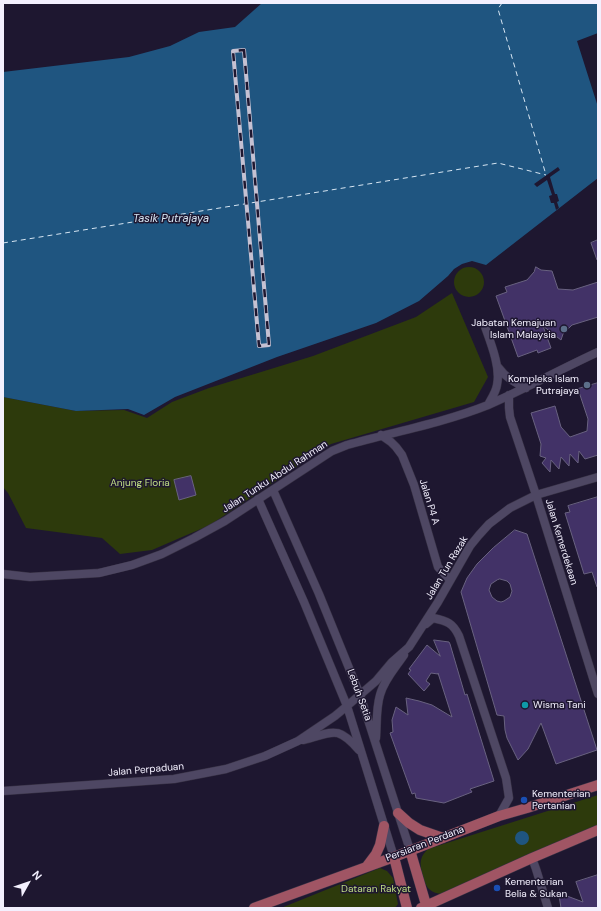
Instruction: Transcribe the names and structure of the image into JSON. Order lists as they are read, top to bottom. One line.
{"streets":{"main road":["Lebuh Setia","Persiaran Perdana"],"street":["Jalan Tunku Abdul Rahman","Jalan P4 A","Jalan Kemerdekaan","Jalan Tun Razak","Jalan Perpaduan"]},"crossings":[["Jalan Tunku Abdul Rahman","Jalan P4 A"],["Jalan Tunku Abdul Rahman","Jalan Kemerdekaan"],["Jalan Tunku Abdul Rahman","Lebuh Setia"],["Jalan P4 A","Jalan Tun Razak"],["Jalan Kemerdekaan","Jalan Tun Razak"],["Jalan Tun Razak","Lebuh Setia"],["Jalan Tun Razak","Jalan Perpaduan"],["Lebuh Setia","Jalan Perpaduan"],["Lebuh Setia","Persiaran Perdana"]],"water":["Tasik Putrajaya"],"parks":["Anjung Floria","Dataran Rakyat"],"places":["Jabatan Kemajuan Islam Malaysia","Kompleks Islam Putrajaya","Wisma Tani","Kementerian Pertanian","Kementerian Belia & Sukan"],"north":"top right"}
